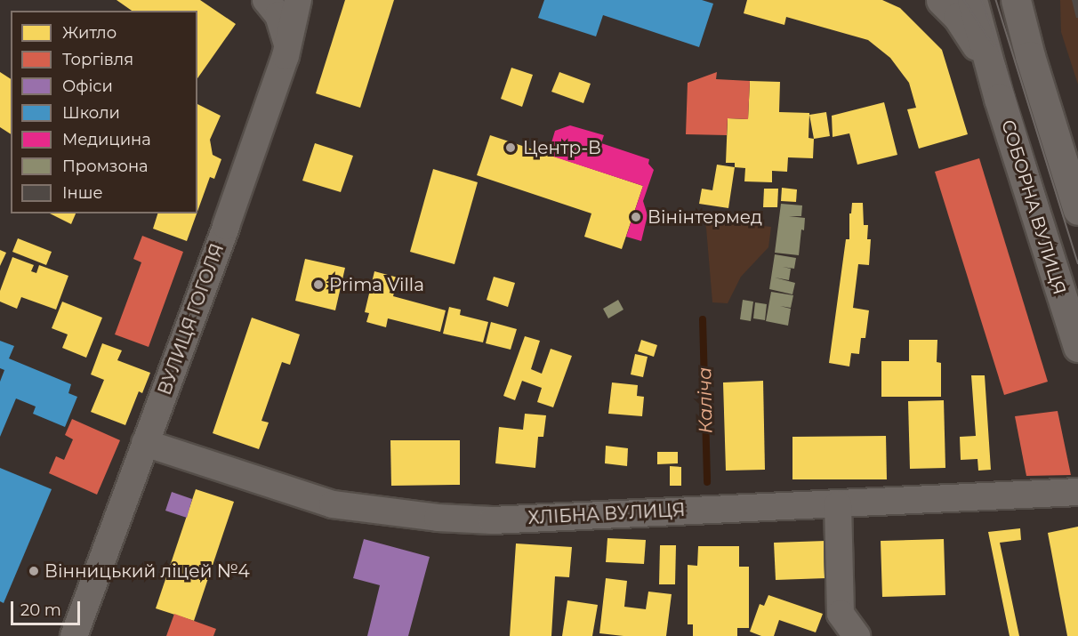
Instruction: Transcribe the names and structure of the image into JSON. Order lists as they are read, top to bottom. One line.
{"streets":{"main road":["СОБОРНА ВУЛИЦЯ"],"street":["ВУЛИЦЯ ГОГОЛЯ","ХЛІБНА ВУЛИЦЯ"]},"crossings":[["ВУЛИЦЯ ГОГОЛЯ","ХЛІБНА ВУЛИЦЯ"]],"water":["Каліча"],"places":["Центр-В","Вінінтермед","Prima Villa","Вінницький ліцей №4"],"legend":["Житло","Торгівля","Офіси","Школи","Медицина","Промзона","Інше"],"scale_bar":"20 m"}
